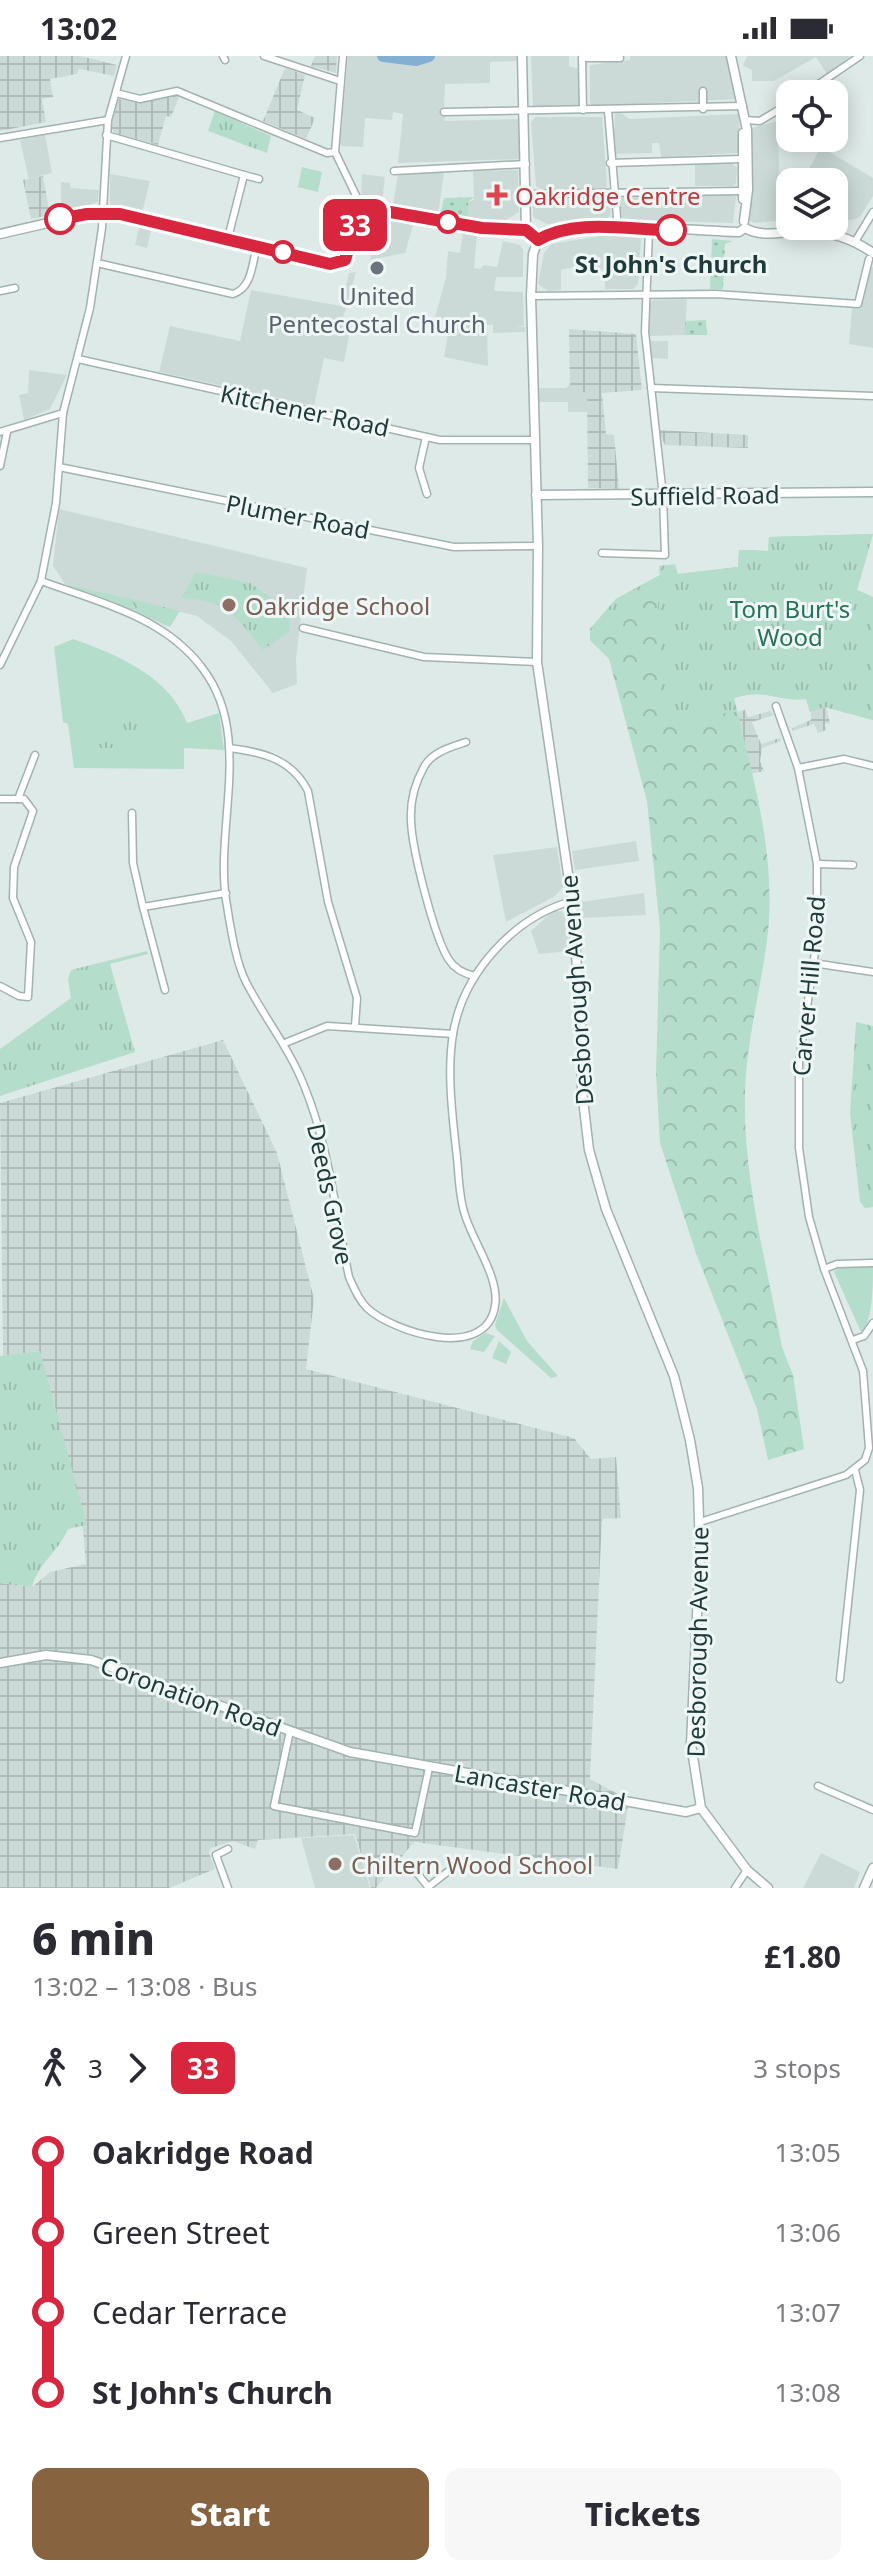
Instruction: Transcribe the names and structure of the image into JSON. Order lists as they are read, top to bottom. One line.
{"streets":{"street":["Kitchener Road","Suffield Road","Plumer Road","Carver Hill Road","Desborough Avenue","Deeds Grove","Coronation Road","Lancaster Road"]},"crossings":[["Kitchener Road","Desborough Avenue"],["Suffield Road","Desborough Avenue"],["Plumer Road","Desborough Avenue"],["Desborough Avenue","Deeds Grove"],["Desborough Avenue","Lancaster Road"],["Coronation Road","Lancaster Road"]],"parks":["Tom Burt's Wood"],"places":{"health":["Oakridge Centre"],"other":["St John's Church","United Pentecostal Church","Oakridge School","Chiltern Wood School"]},"lines":["bus line 33"],"page":{"status":"13:02","on_map":"33","heading":["6 min","13:02 – 13:08 · Bus","£1.80"],"legs":["3","33","3 stops"],"list":[{"name":"Oakridge Road","value":"13:05"},{"name":"Green Street","value":"13:06"},{"name":"Cedar Terrace","value":"13:07"},{"name":"St John's Church","value":"13:08"}],"buttons":["Start","Tickets"]}}
